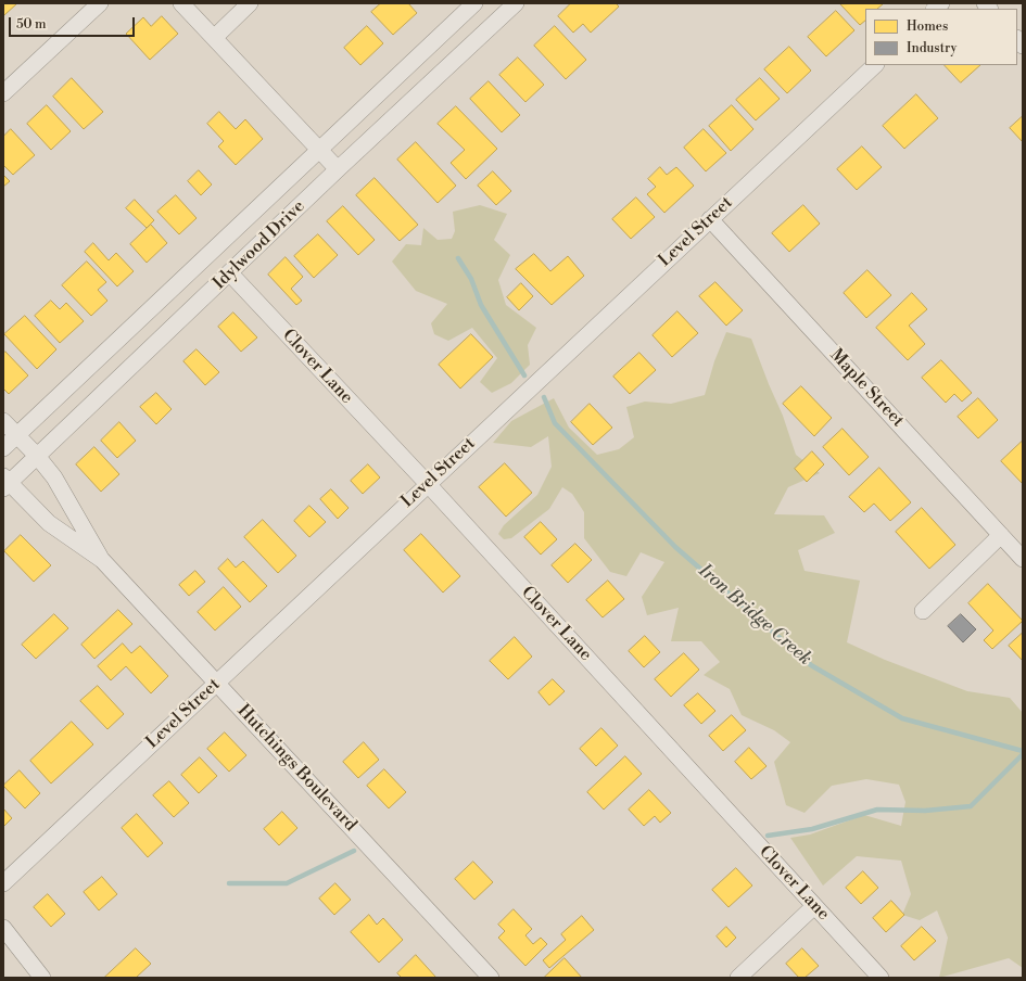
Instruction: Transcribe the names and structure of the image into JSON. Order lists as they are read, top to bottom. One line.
{"streets":{"street":["Level Street","Idylwood Drive","Clover Lane","Maple Street","Hutchings Boulevard"]},"crossings":[["Level Street","Clover Lane"],["Level Street","Maple Street"],["Level Street","Hutchings Boulevard"],["Idylwood Drive","Clover Lane"],["Idylwood Drive","Hutchings Boulevard"]],"water":["Iron Bridge Creek"],"legend":["Homes","Industry"],"scale_bar":"50 m"}
